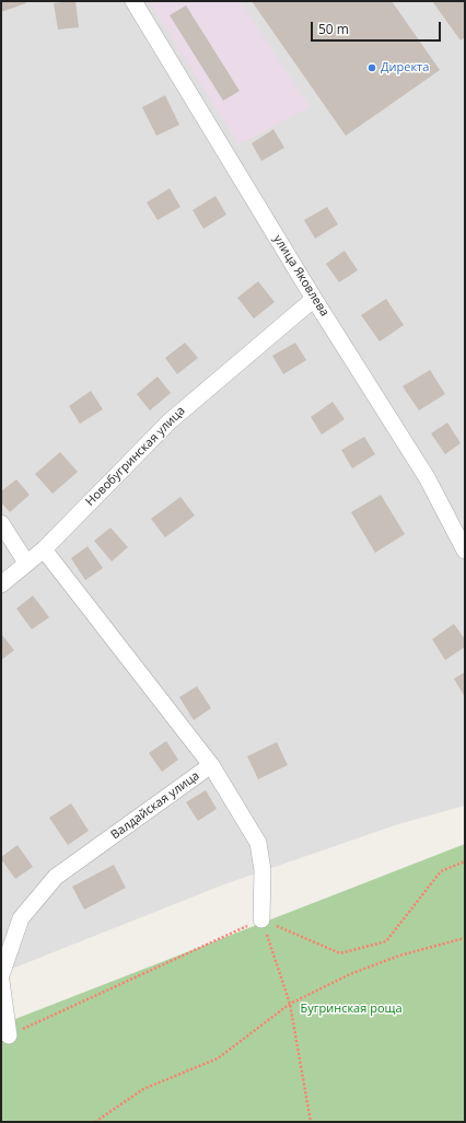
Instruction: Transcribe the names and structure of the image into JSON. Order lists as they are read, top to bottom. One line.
{"streets":{"street":["улица Яковлева","Новобугринская улица","Валдайская улица"]},"crossings":[["улица Яковлева","Новобугринская улица"],["Новобугринская улица","Валдайская улица"]],"parks":["Бугринская роща"],"places":["Директа"],"scale_bar":"50 m"}
